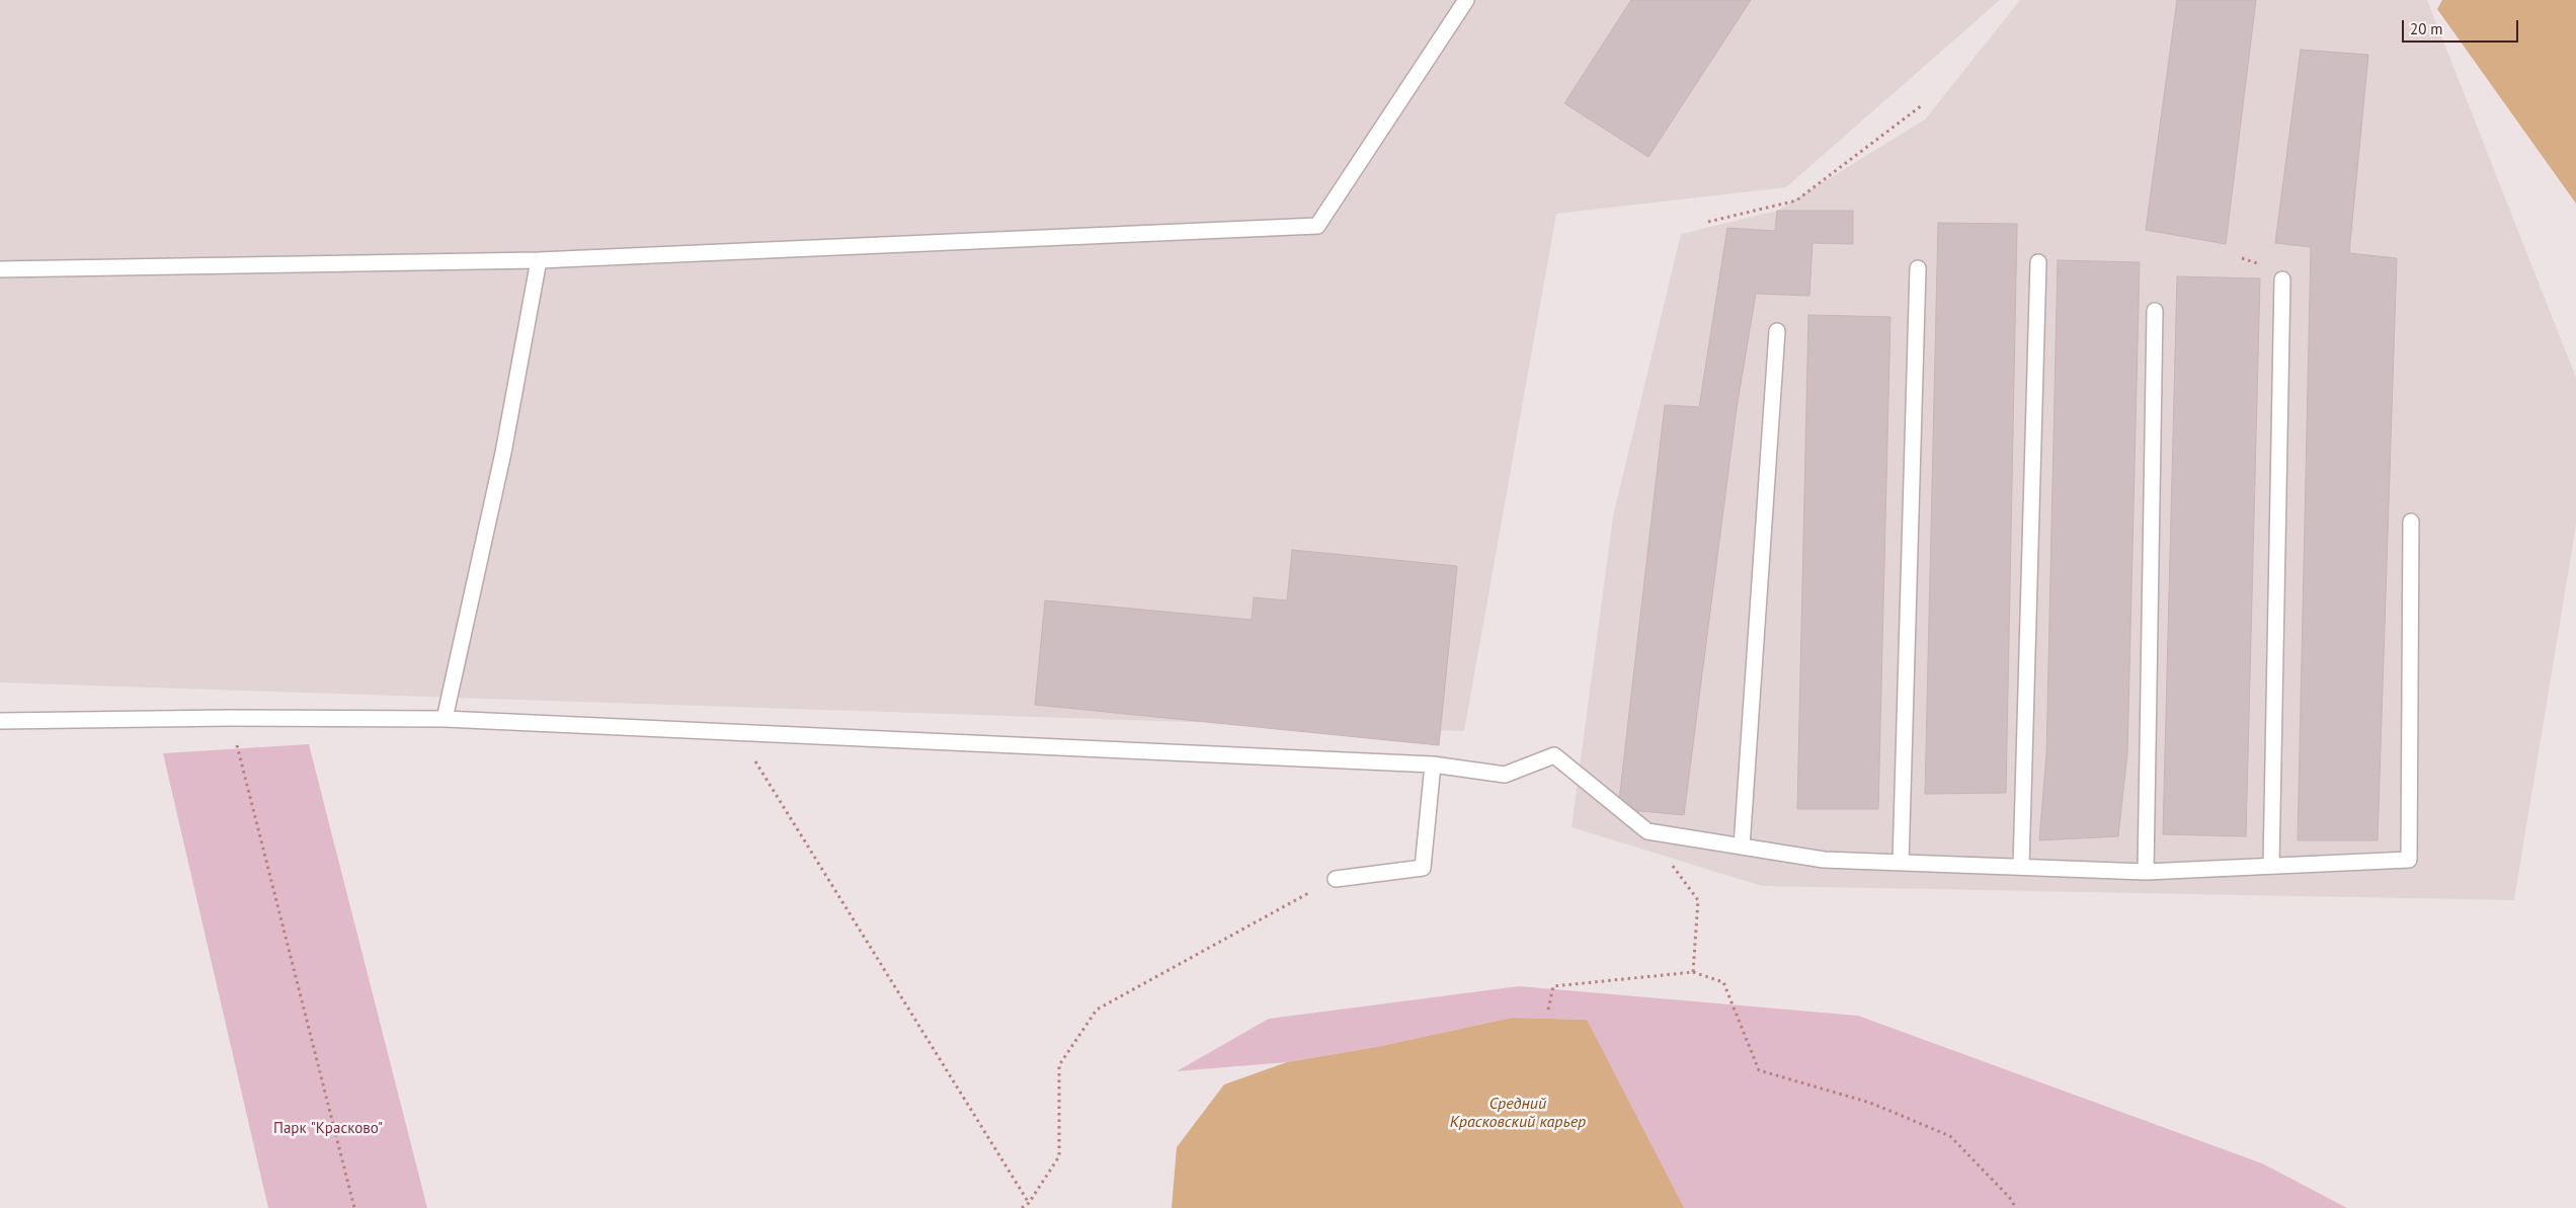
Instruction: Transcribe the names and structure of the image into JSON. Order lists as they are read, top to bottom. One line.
{"water":["Средний Красковский карьер"],"parks":["Парк \"Красково\""],"scale_bar":"20 m"}
